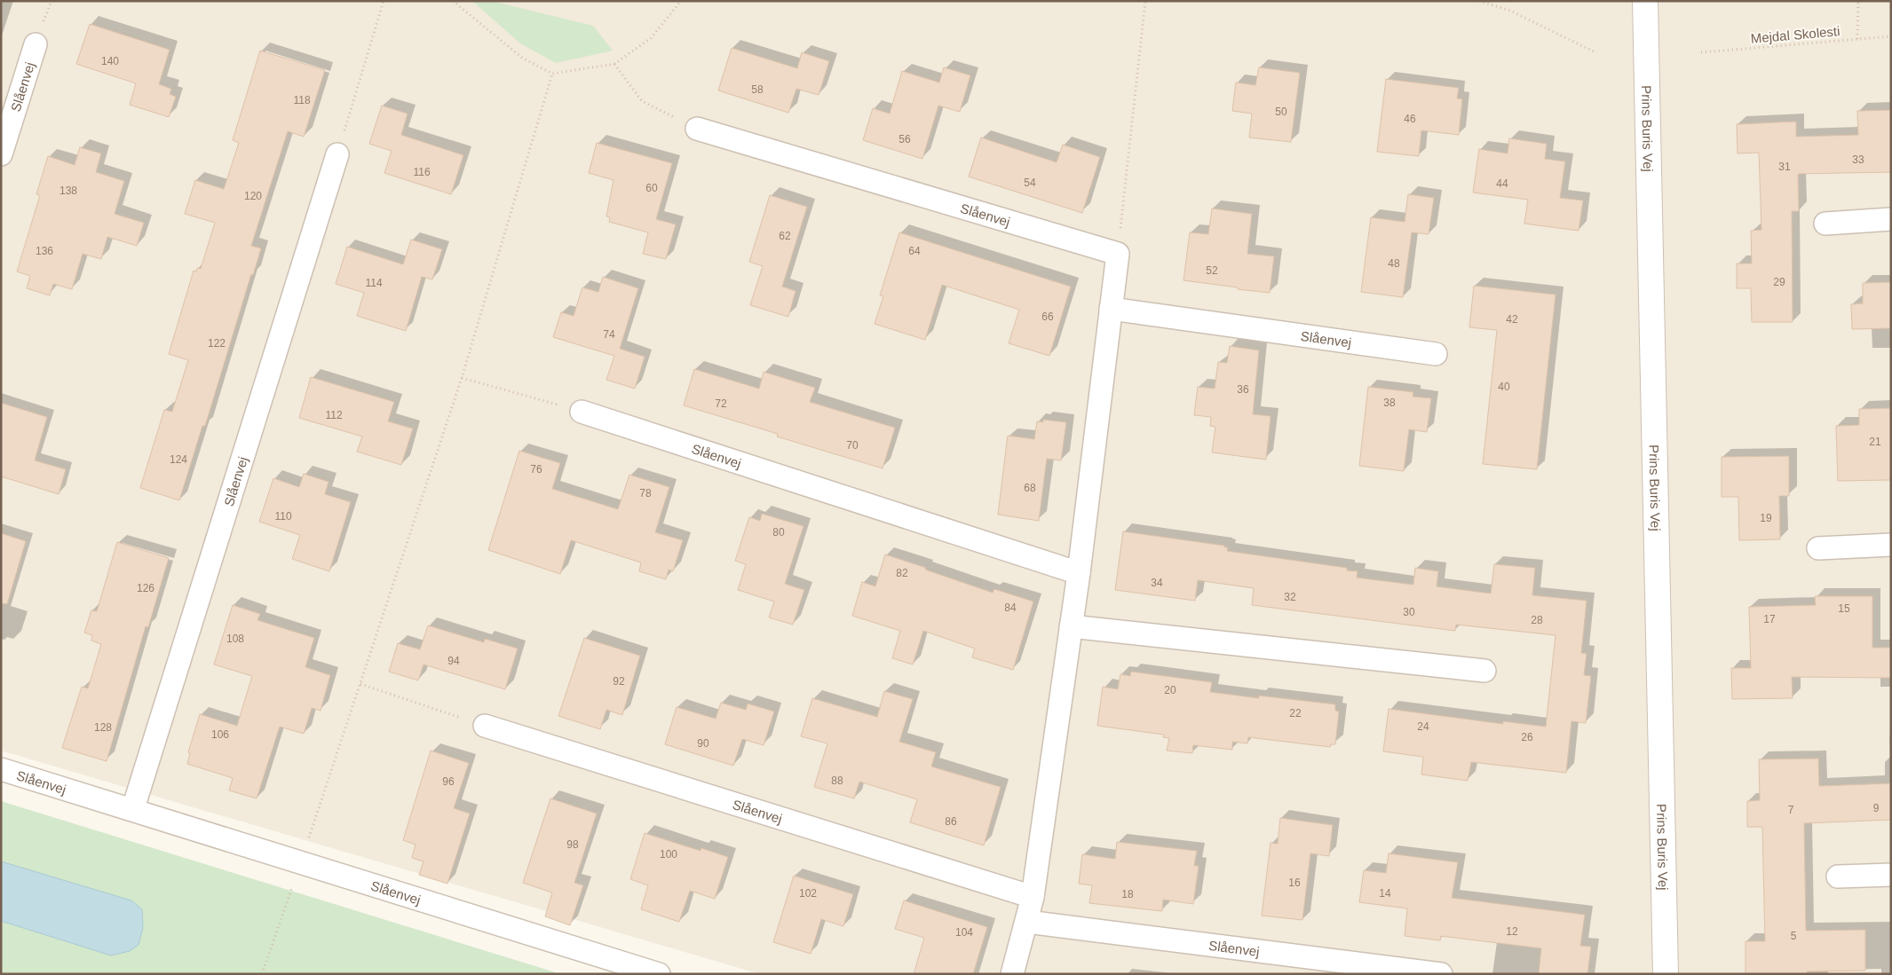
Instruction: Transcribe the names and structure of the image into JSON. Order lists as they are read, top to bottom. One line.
{"streets":{"street":["Slåenvej","Prins Buris Vej"],"path":["Mejdal Skolesti"]},"house_numbers":["140","58","118","50","46","56","33","31","116","54","44","60","138","120","62","136","64","48","52","29","114","66","42","74","122","40","36","38","72","112","21","70","124","76","68","78","110","19","80","82","34","126","32","84","15","30","17","28","108","94","92","20","22","24","128","106","26","90","88","96","9","7","86","98","100","16","102","14","18","12","104","5"]}
